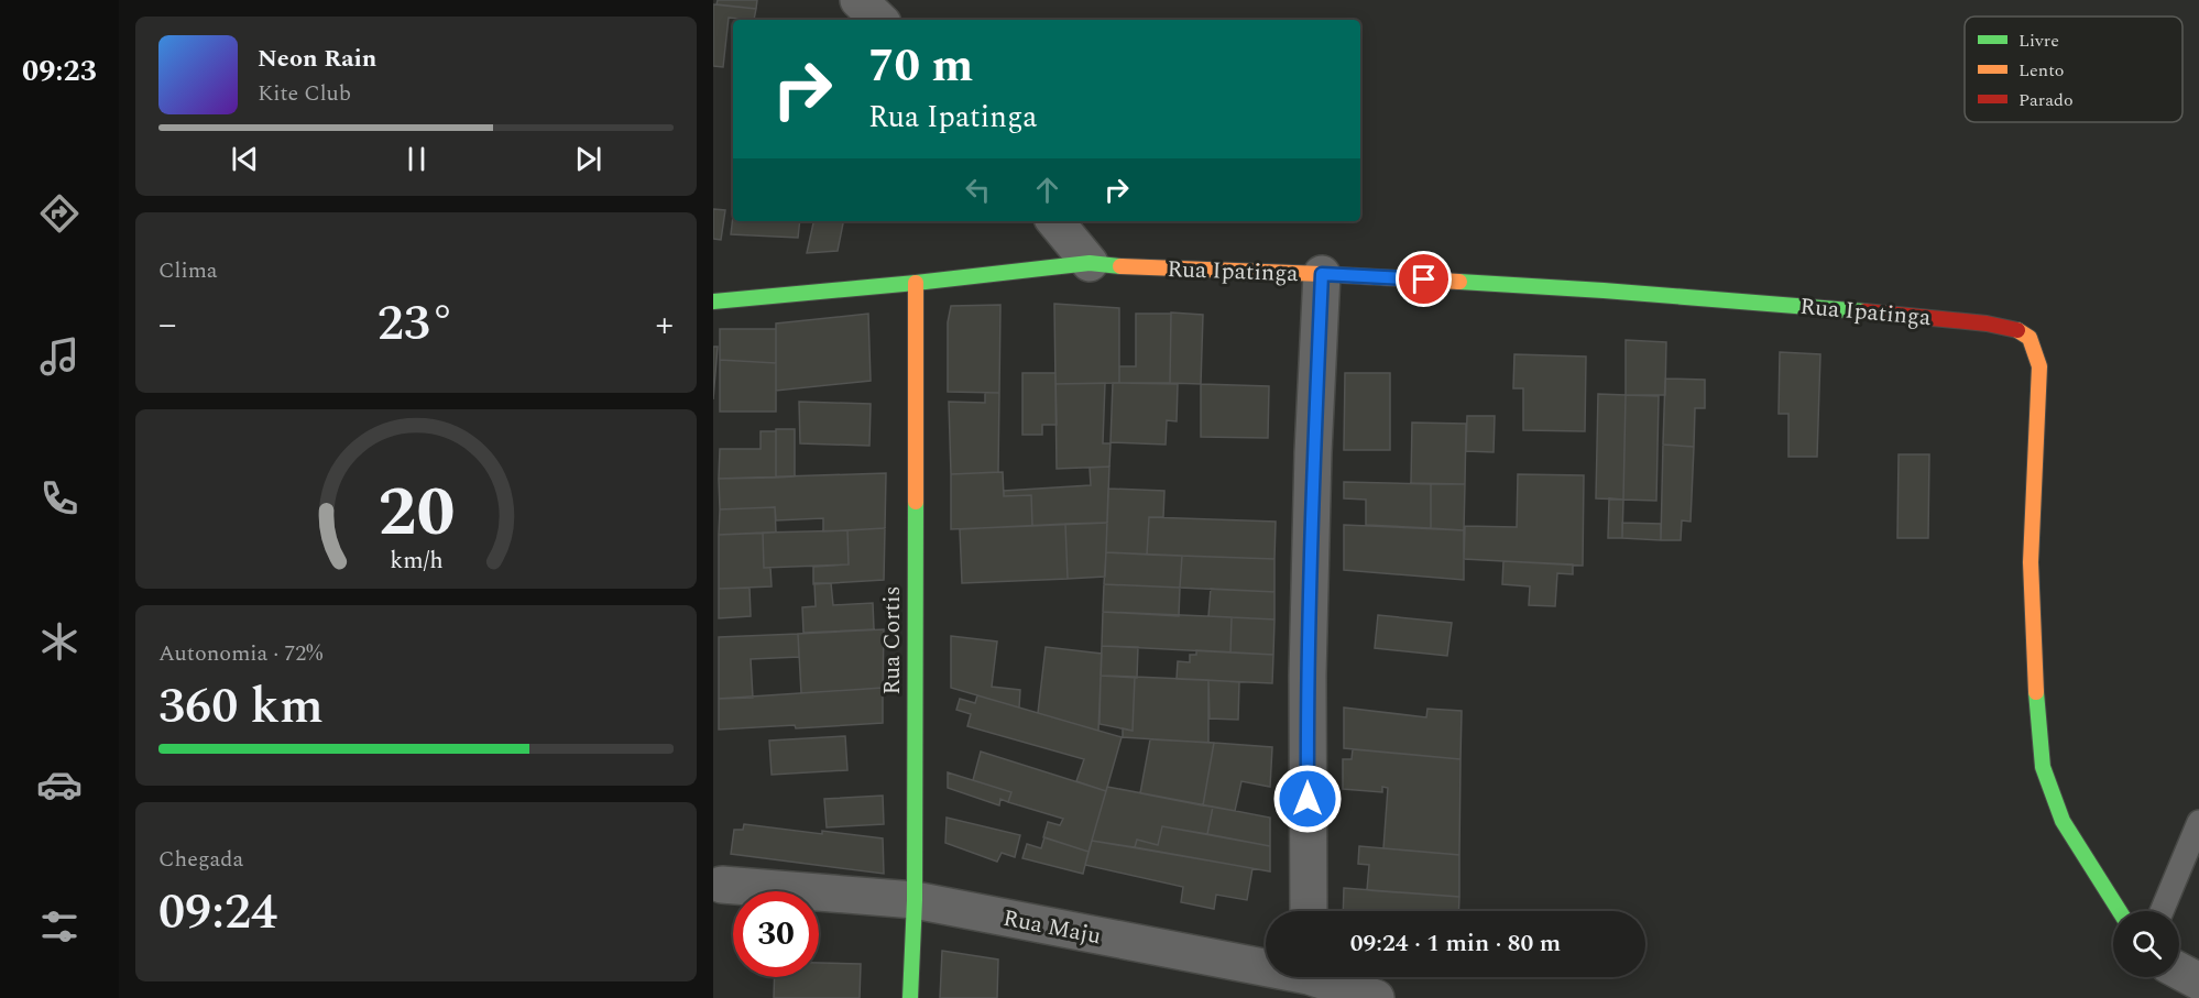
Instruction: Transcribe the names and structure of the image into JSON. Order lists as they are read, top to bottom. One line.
{"streets":{"street":["Rua Ipatinga","Rua Cortis","Rua Maju"]},"crossings":[["Rua Ipatinga","Rua Cortis"],["Rua Cortis","Rua Maju"]],"legend":["Livre","Lento","Parado"],"page":{"tabs":"09:23","turn":["70 m","Rua Ipatinga"],"song":["Neon Rain","Kite Club"],"tile":["Clima",["Autonomia · 72%","360 km"],["Chegada","09:24"]],"heat":["−","23°","+"],"limit":"30","trip":"09:24 · 1 min · 80 m","gauge":["20","km/h"]}}
